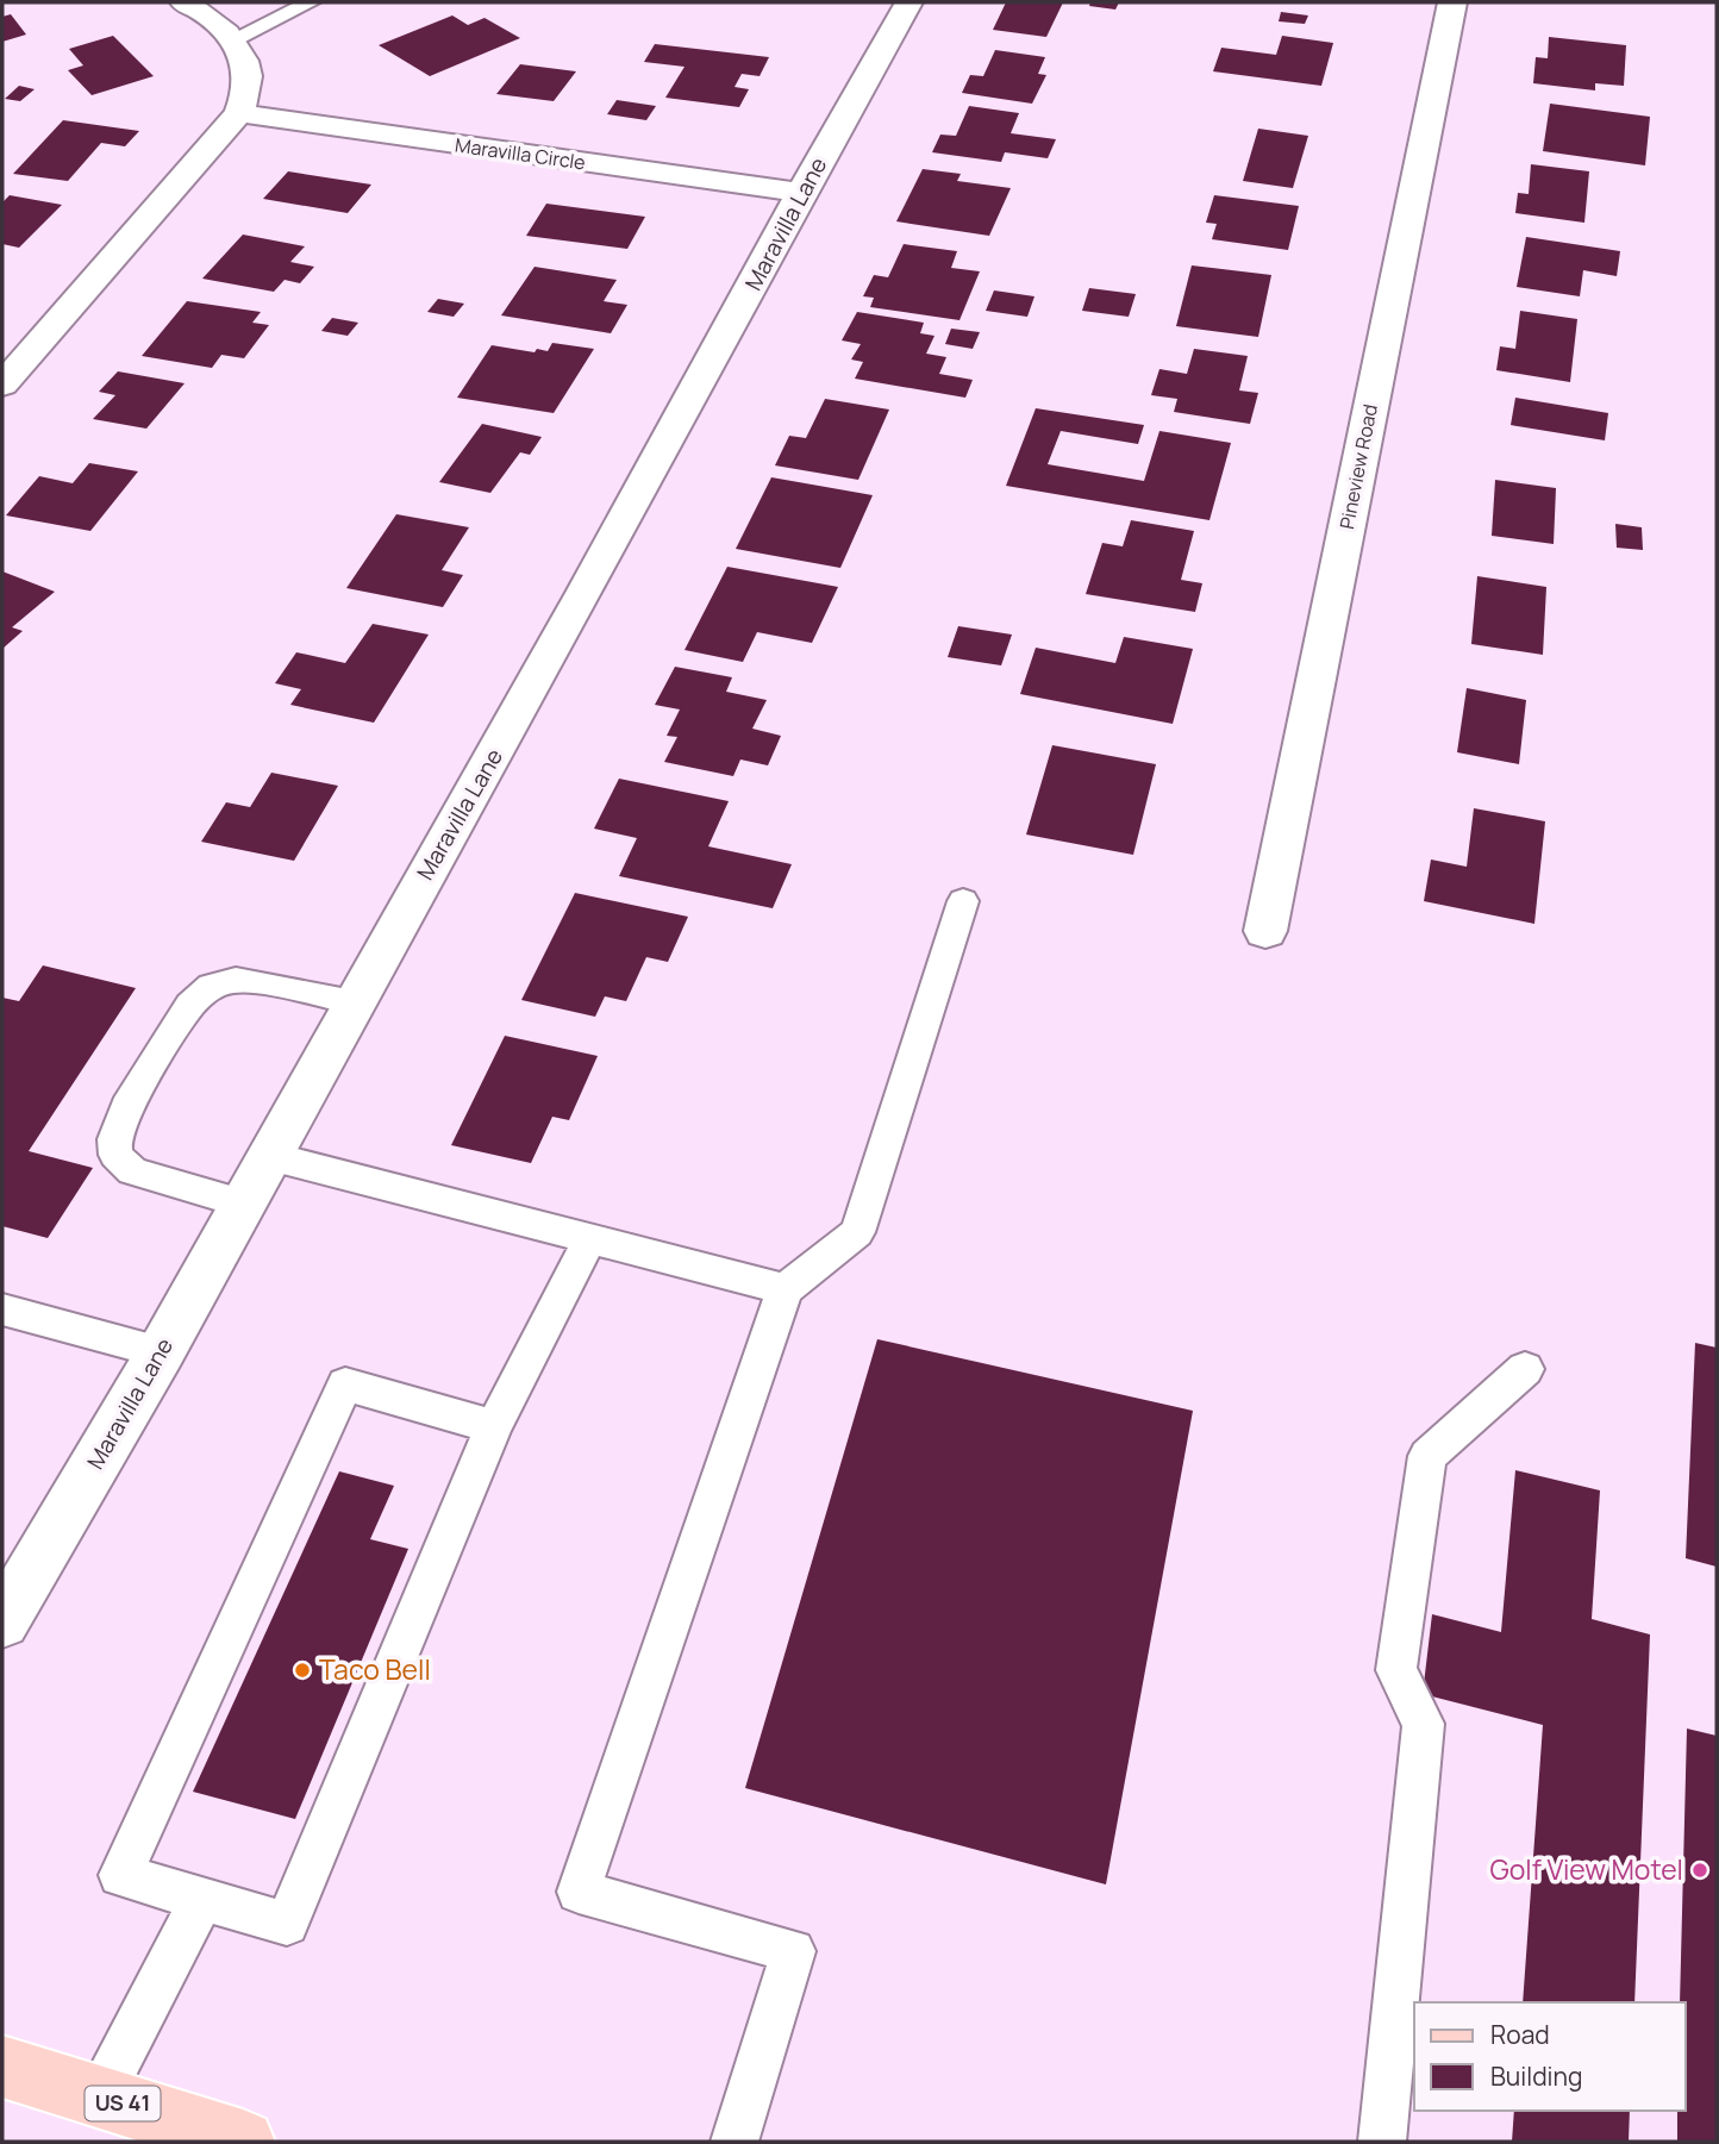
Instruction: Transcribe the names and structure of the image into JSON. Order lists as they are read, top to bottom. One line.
{"streets":{"main road":["US 41"],"street":["Maravilla Circle","Maravilla Lane","Pineview Road"]},"crossings":[["Maravilla Circle","Maravilla Lane"]],"places":["Taco Bell","Golf View Motel"],"legend":["Road","Building"]}
